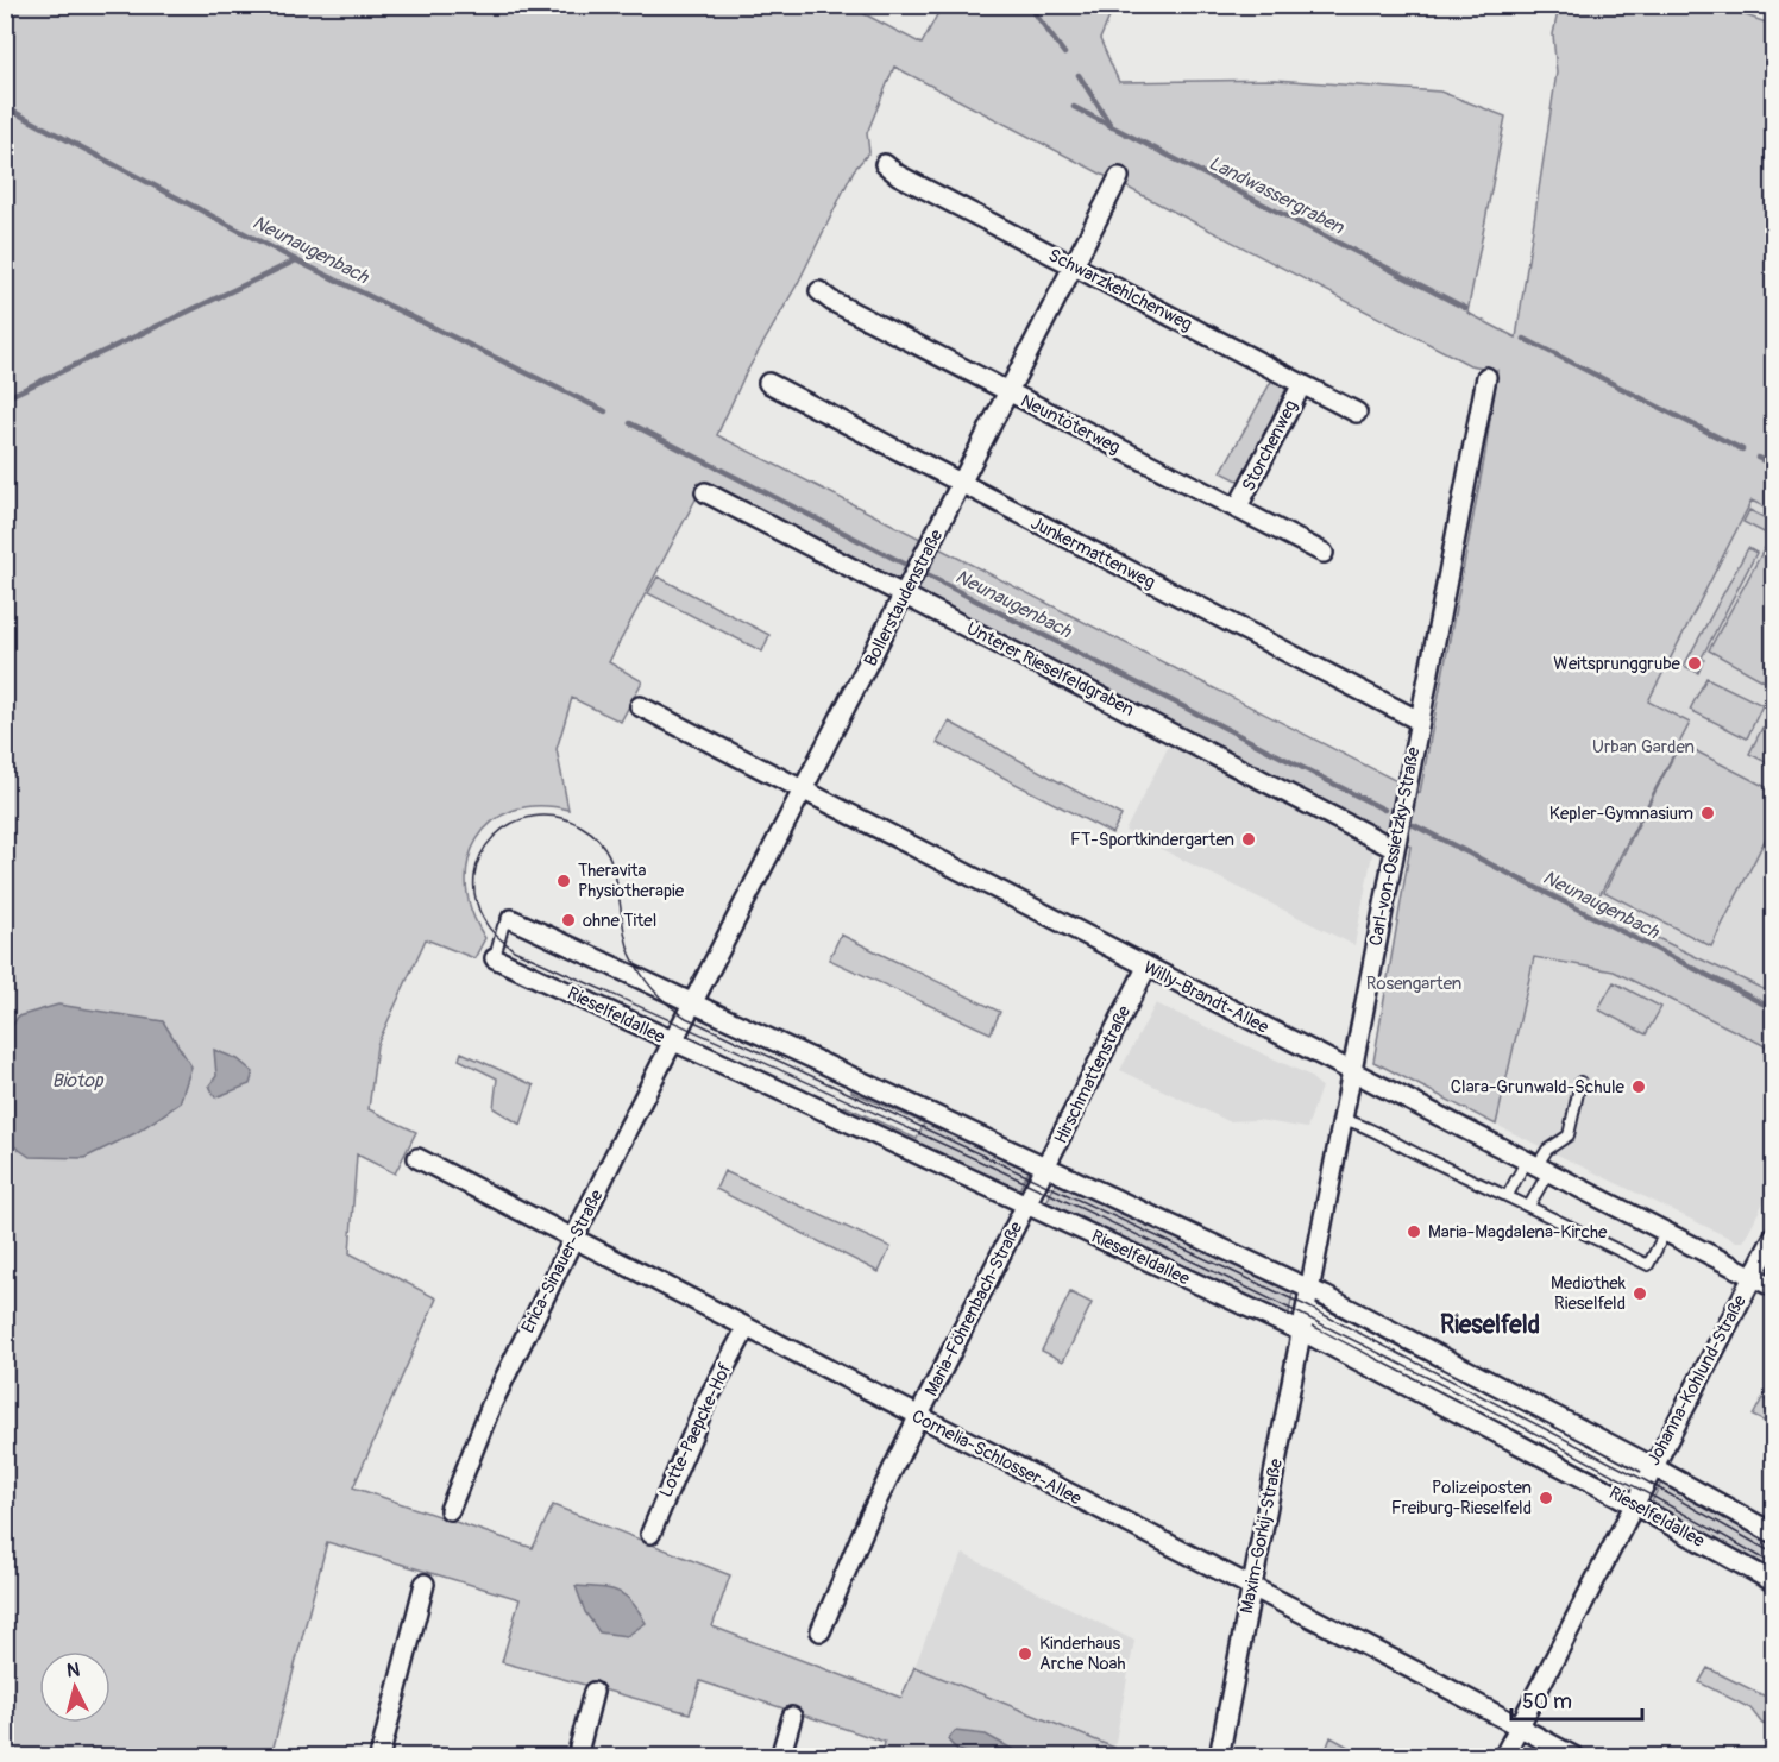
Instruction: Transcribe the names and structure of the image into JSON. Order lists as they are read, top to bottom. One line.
{"streets":{"street":["Schwarzkehlchenweg","Neuntöterweg","Storchenweg","Junkermattenweg","Bollerstaudenstraße","Unterer Rieselfeldgraben","Carl-von-Ossietzky-Straße","Willy-Brandt-Allee","Rieselfeldallee","Hirschmattenstraße","Erica-Sinauer-Straße","Maria-Föhrenbach-Straße","Johanna-Kohlund-Straße","Lotte-Paepcke-Hof","Cornelia-Schlosser-Allee","Maxim-Gorkij-Straße"]},"crossings":[["Schwarzkehlchenweg","Storchenweg"],["Schwarzkehlchenweg","Bollerstaudenstraße"],["Neuntöterweg","Storchenweg"],["Neuntöterweg","Bollerstaudenstraße"],["Junkermattenweg","Bollerstaudenstraße"],["Junkermattenweg","Carl-von-Ossietzky-Straße"],["Bollerstaudenstraße","Unterer Rieselfeldgraben"],["Bollerstaudenstraße","Willy-Brandt-Allee"],["Bollerstaudenstraße","Rieselfeldallee"],["Bollerstaudenstraße","Erica-Sinauer-Straße"],["Unterer Rieselfeldgraben","Carl-von-Ossietzky-Straße"],["Carl-von-Ossietzky-Straße","Willy-Brandt-Allee"],["Carl-von-Ossietzky-Straße","Rieselfeldallee"],["Carl-von-Ossietzky-Straße","Maxim-Gorkij-Straße"],["Willy-Brandt-Allee","Hirschmattenstraße"],["Willy-Brandt-Allee","Johanna-Kohlund-Straße"],["Rieselfeldallee","Hirschmattenstraße"],["Rieselfeldallee","Erica-Sinauer-Straße"],["Rieselfeldallee","Maria-Föhrenbach-Straße"],["Rieselfeldallee","Johanna-Kohlund-Straße"],["Rieselfeldallee","Maxim-Gorkij-Straße"],["Hirschmattenstraße","Maria-Föhrenbach-Straße"],["Erica-Sinauer-Straße","Cornelia-Schlosser-Allee"],["Maria-Föhrenbach-Straße","Cornelia-Schlosser-Allee"],["Johanna-Kohlund-Straße","Cornelia-Schlosser-Allee"],["Lotte-Paepcke-Hof","Cornelia-Schlosser-Allee"],["Cornelia-Schlosser-Allee","Maxim-Gorkij-Straße"]],"districts":["Rieselfeld"],"water":["Landwassergraben","Neunaugenbach","Biotop"],"parks":["Urban Garden","Rosengarten"],"places":["Weitsprunggrube","Kepler-Gymnasium","FT-Sportkindergarten","Theravita Physiotherapie","ohne Titel","Clara-Grunwald-Schule","Maria-Magdalena-Kirche","Mediothek Rieselfeld","Polizeiposten Freiburg-Rieselfeld","Kinderhaus Arche Noah"],"scale_bar":"50 m","north":"top"}
